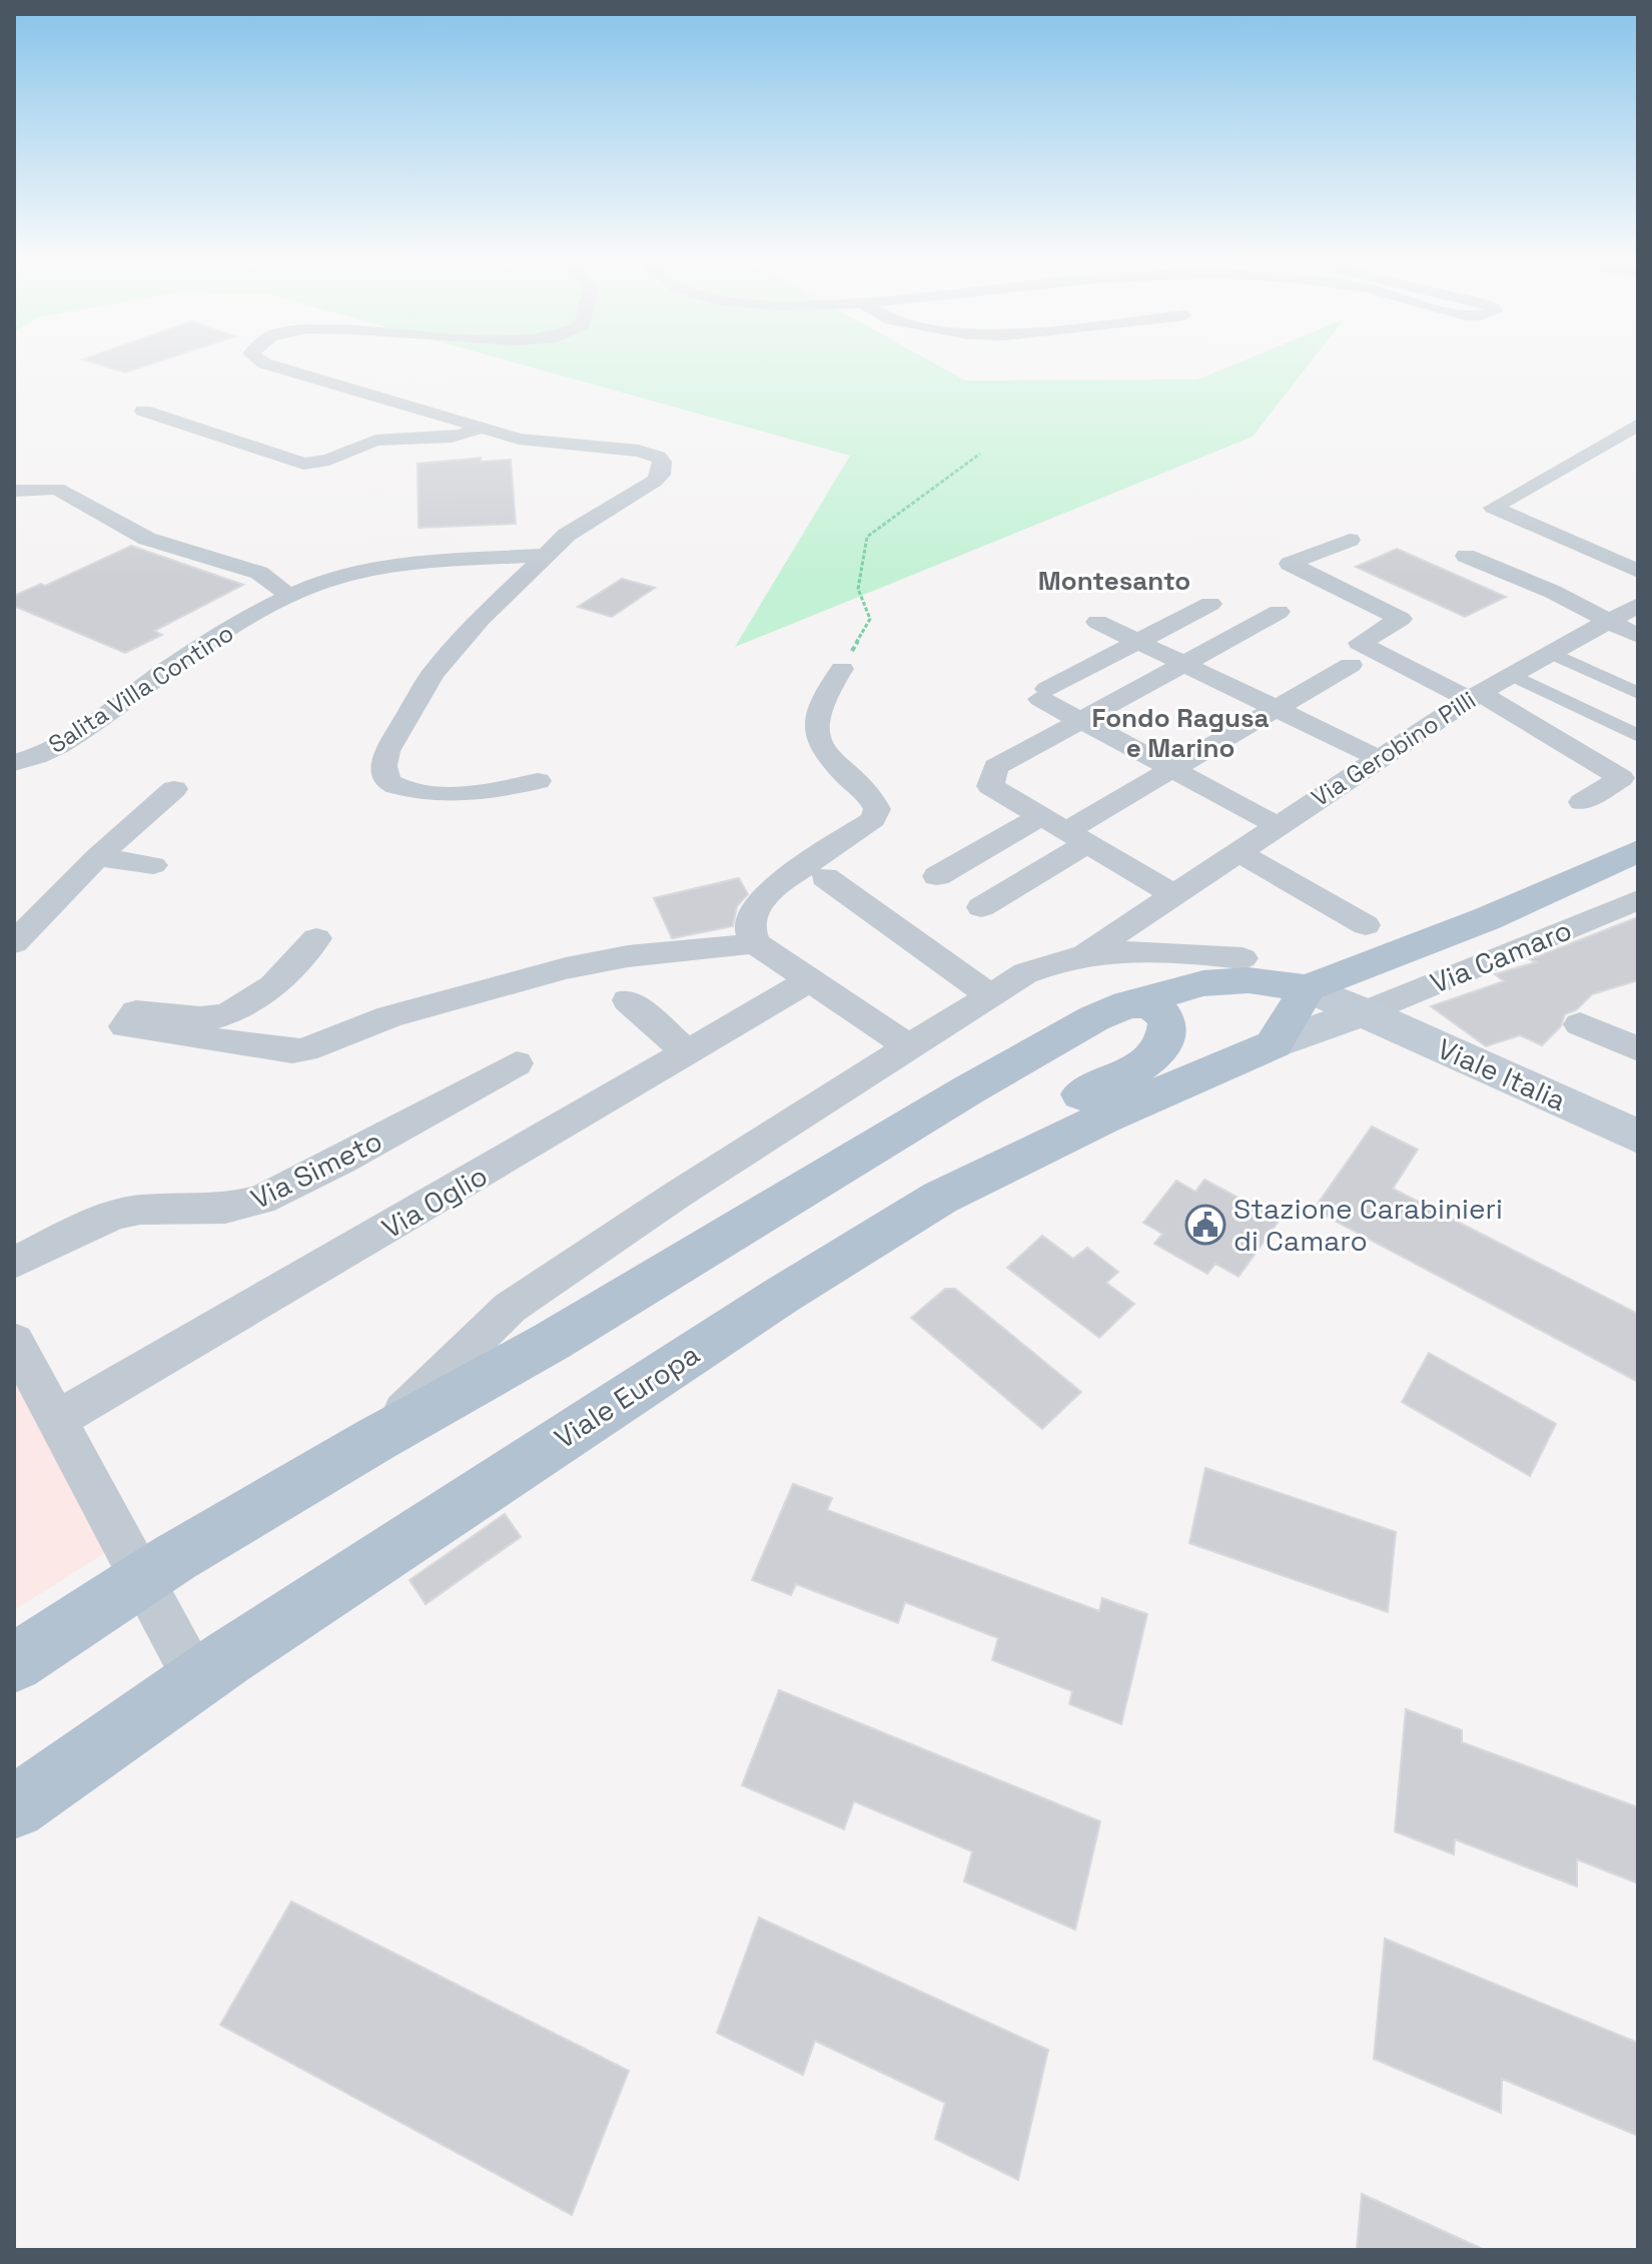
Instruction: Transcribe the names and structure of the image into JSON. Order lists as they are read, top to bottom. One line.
{"streets":{"main road":["Viale Italia","Viale Europa"],"street":["Salita Villa Contino","Via Gerobino Pilli","Via Camaro","Via Simeto","Via Oglio"]},"crossings":[["Via Camaro","Viale Italia"]],"districts":["Montesanto","Fondo Ragusa e Marino"],"places":{"public building":["Stazione Carabinieri di Camaro"]}}
